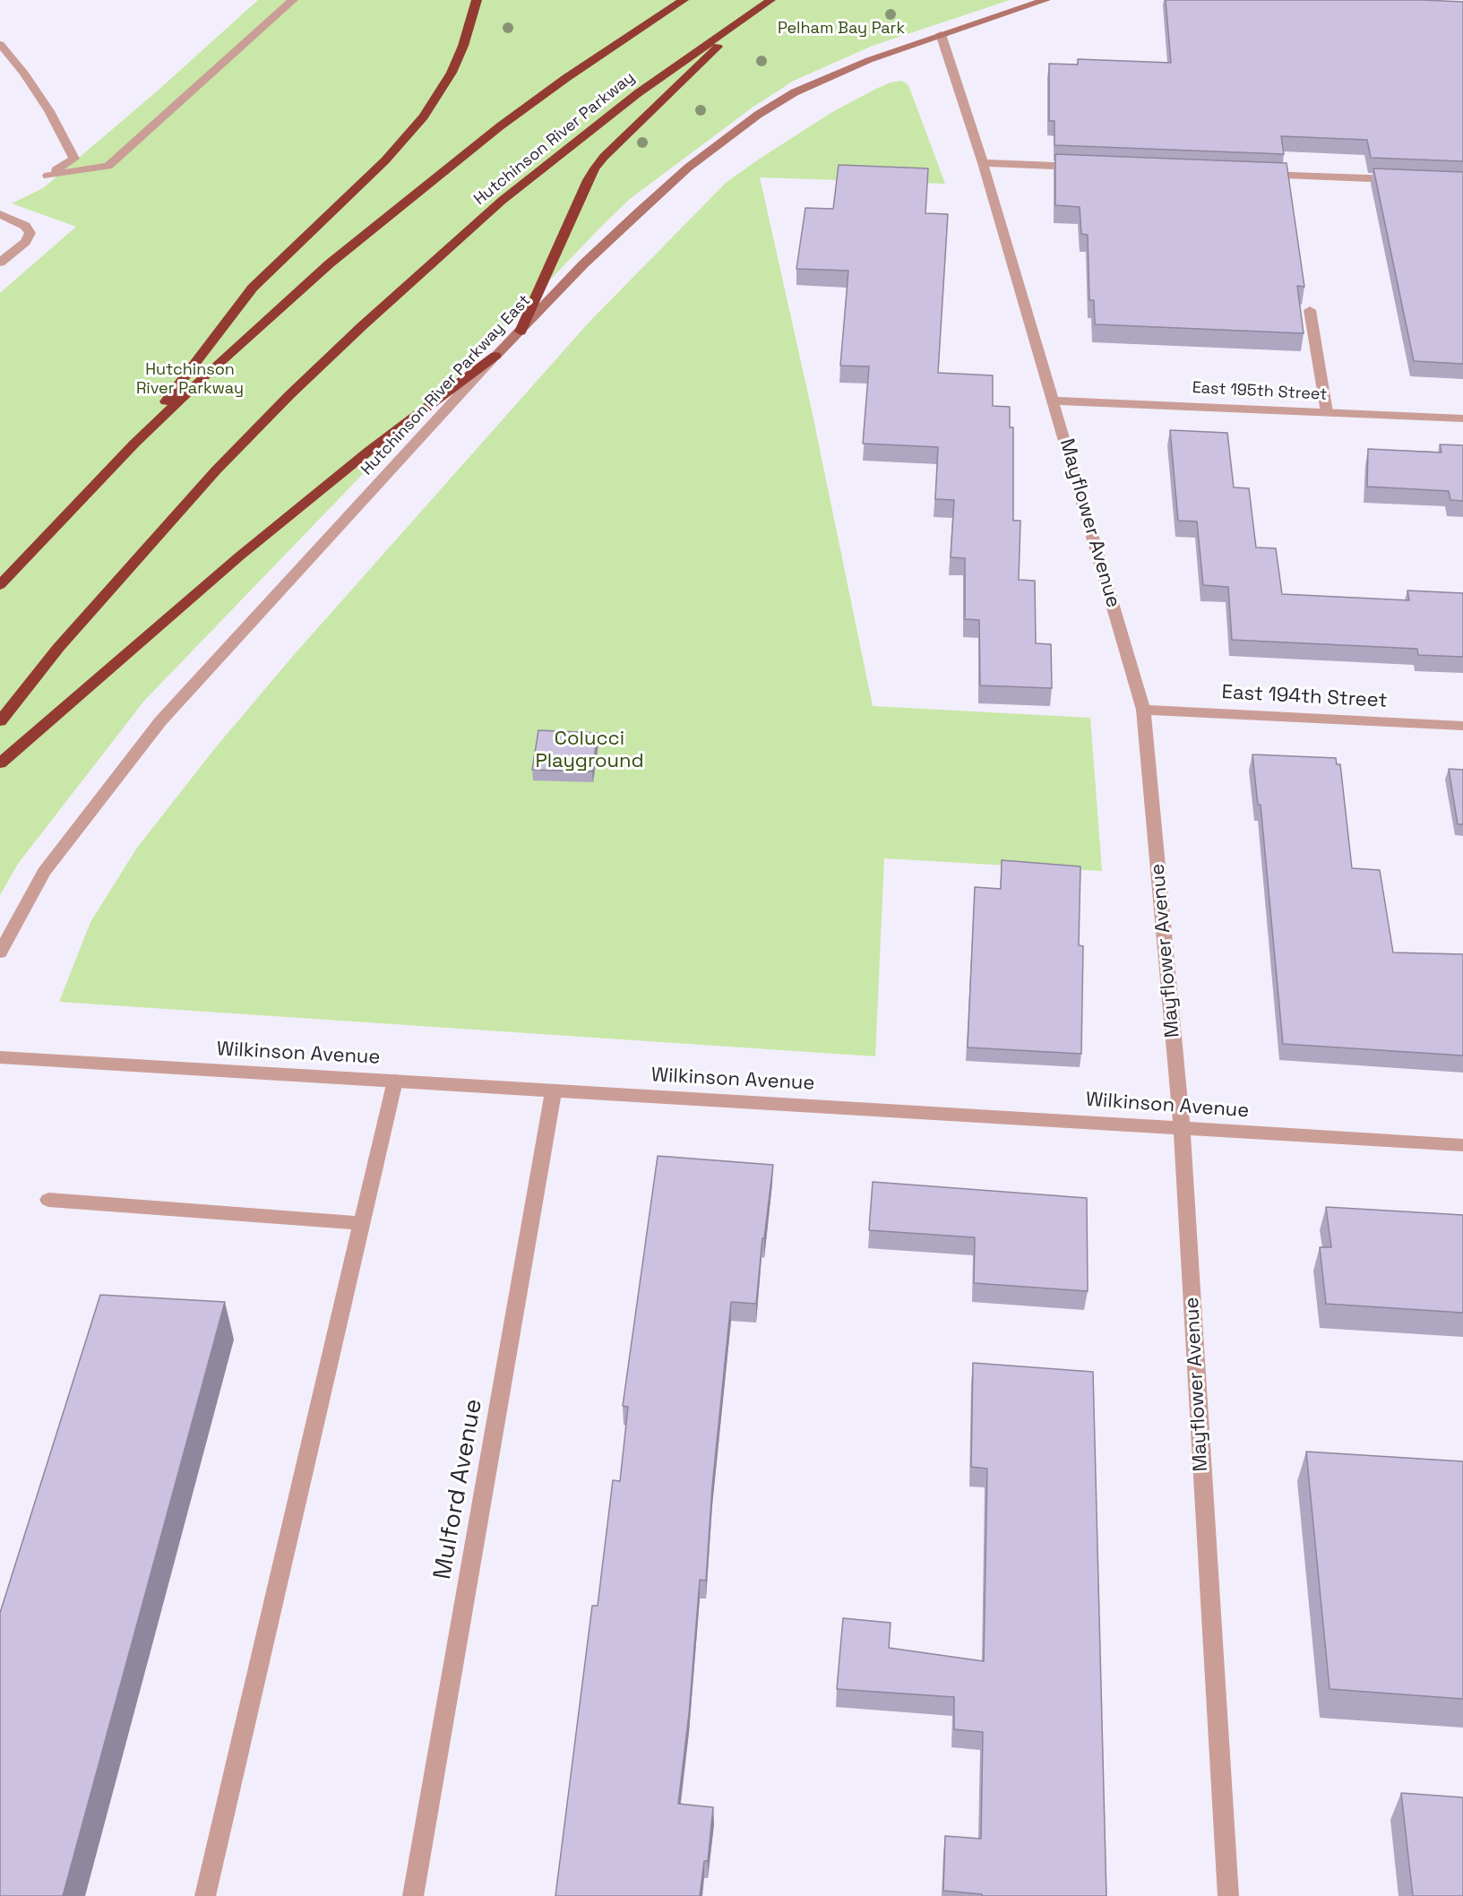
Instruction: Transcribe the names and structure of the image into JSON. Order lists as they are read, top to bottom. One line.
{"streets":{"highway":["Hutchinson River Parkway"],"street":["Hutchinson River Parkway East","East 195th Street","Mayflower Avenue","East 194th Street","Wilkinson Avenue","Mulford Avenue"]},"crossings":[["Hutchinson River Parkway East","Mayflower Avenue"],["East 195th Street","Mayflower Avenue"],["Mayflower Avenue","East 194th Street"],["Mayflower Avenue","Wilkinson Avenue"],["Wilkinson Avenue","Mulford Avenue"]],"parks":["Pelham Bay Park","Hutchinson River Parkway","Colucci Playground"]}
